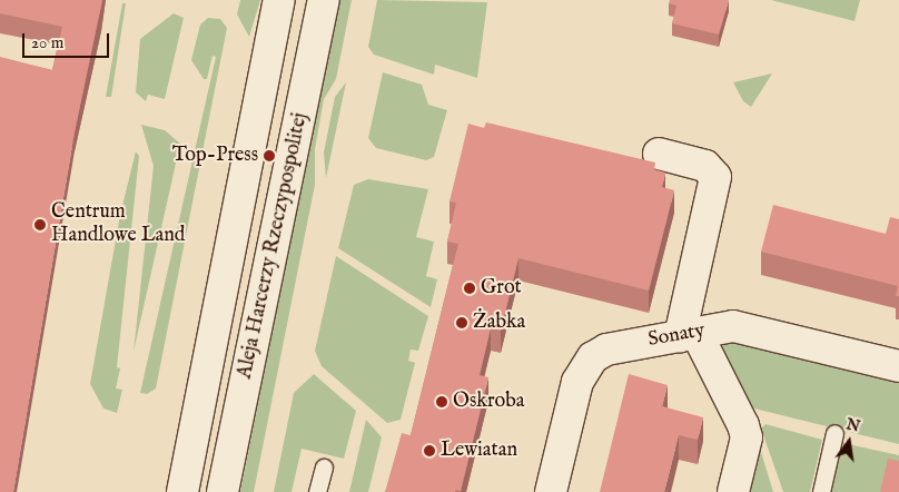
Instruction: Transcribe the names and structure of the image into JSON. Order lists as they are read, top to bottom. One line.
{"streets":{"street":["Aleja Harcerzy Rzeczypospolitej","Sonaty"]},"places":["Top-Press","Centrum Handlowe Land","Grot","Żabka","Oskroba","Lewiatan"],"scale_bar":"20 m","north":"top"}
